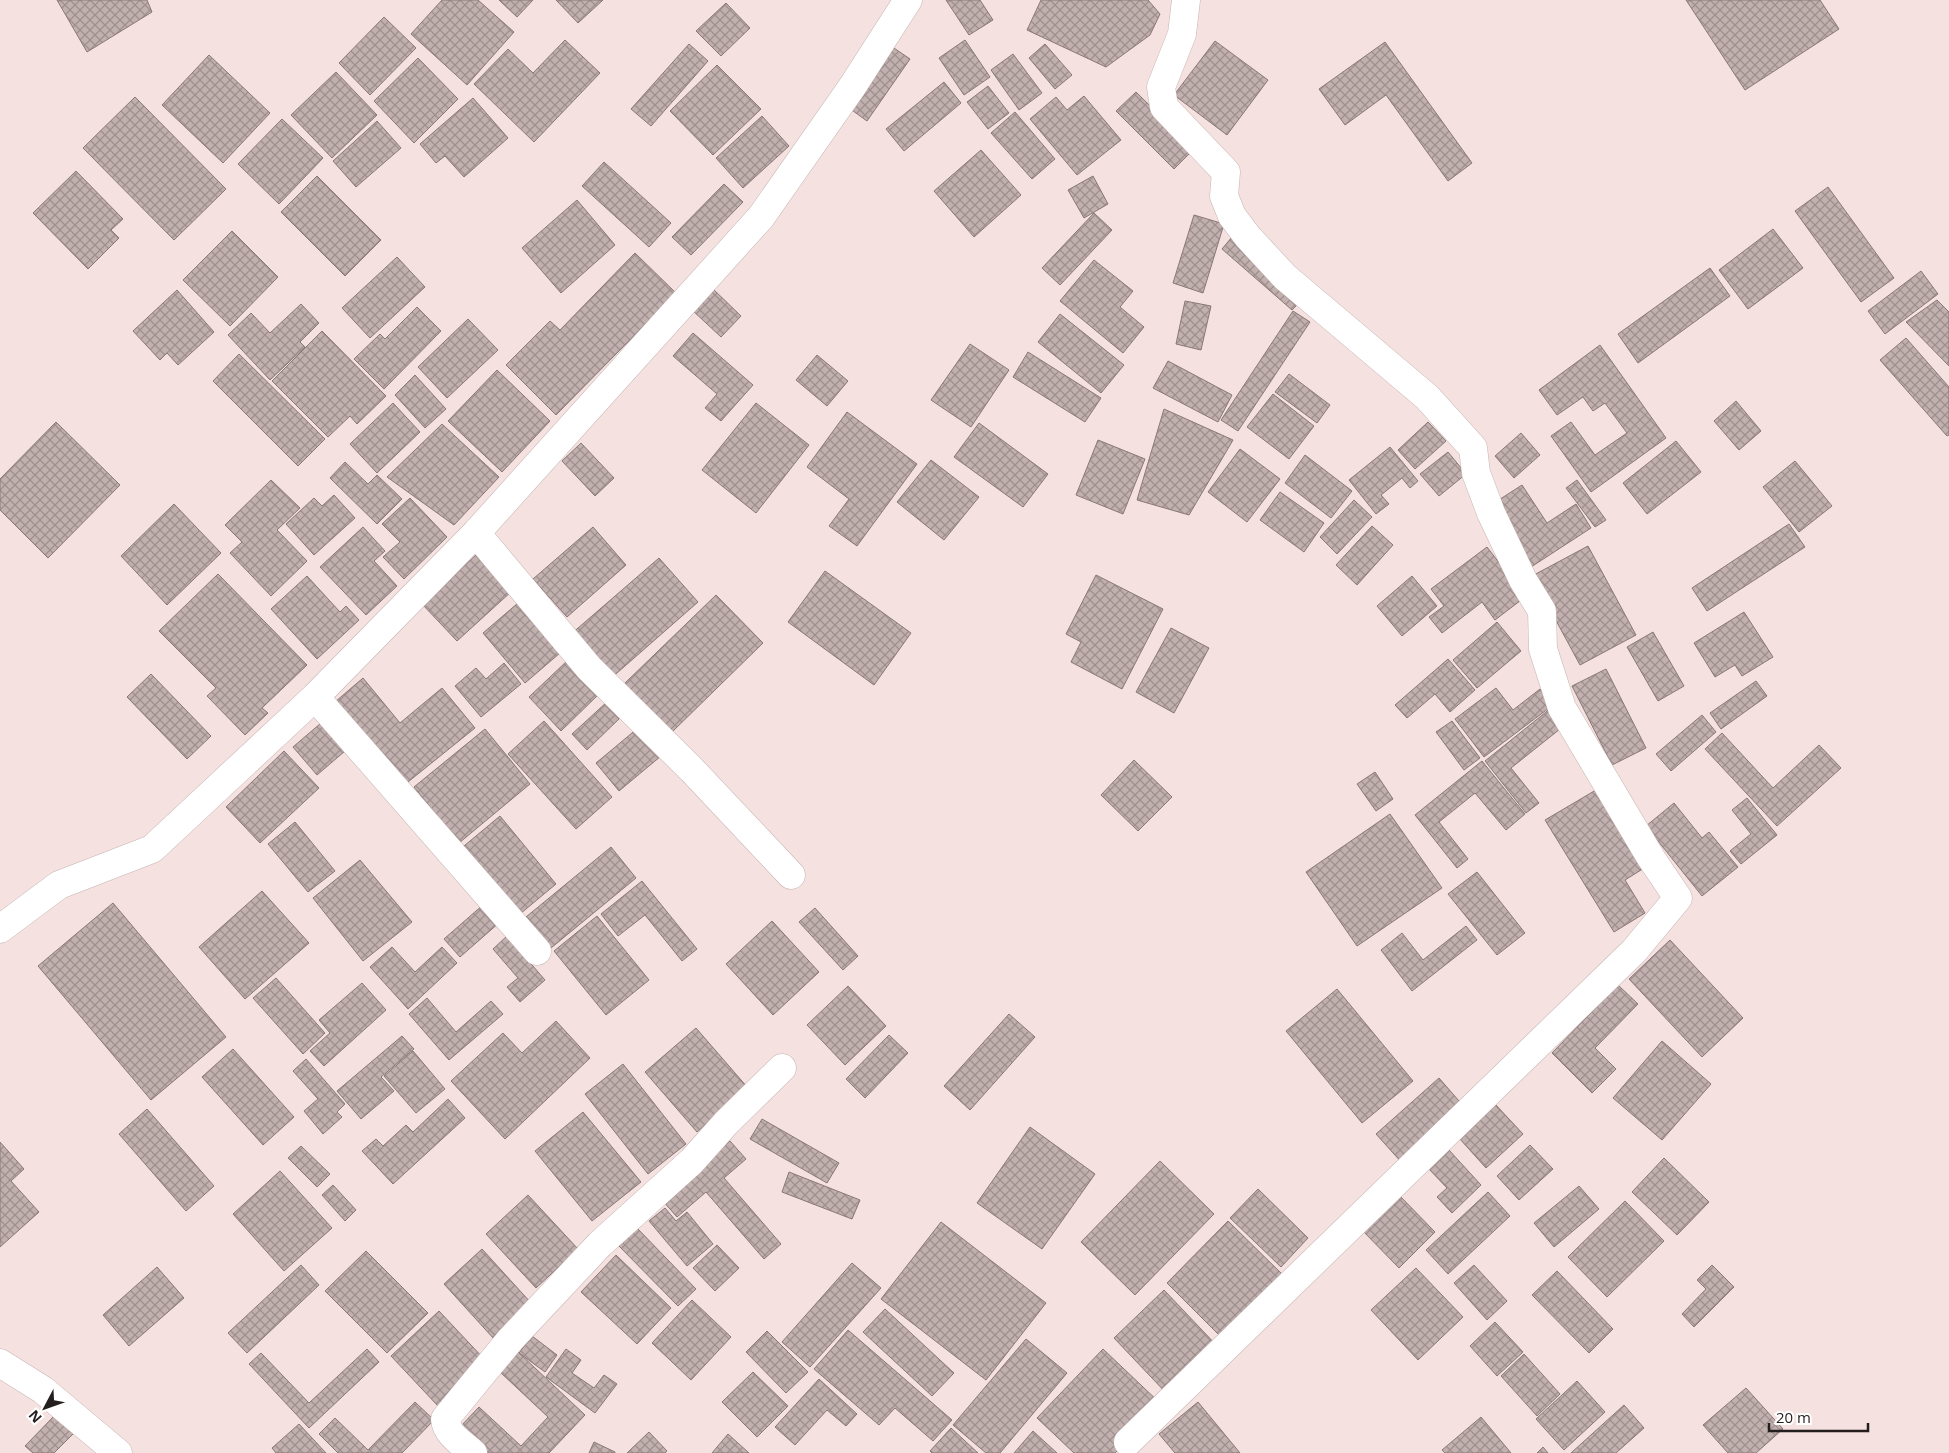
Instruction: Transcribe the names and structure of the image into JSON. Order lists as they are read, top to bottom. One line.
{"scale_bar":"20 m","north":"bottom left"}
